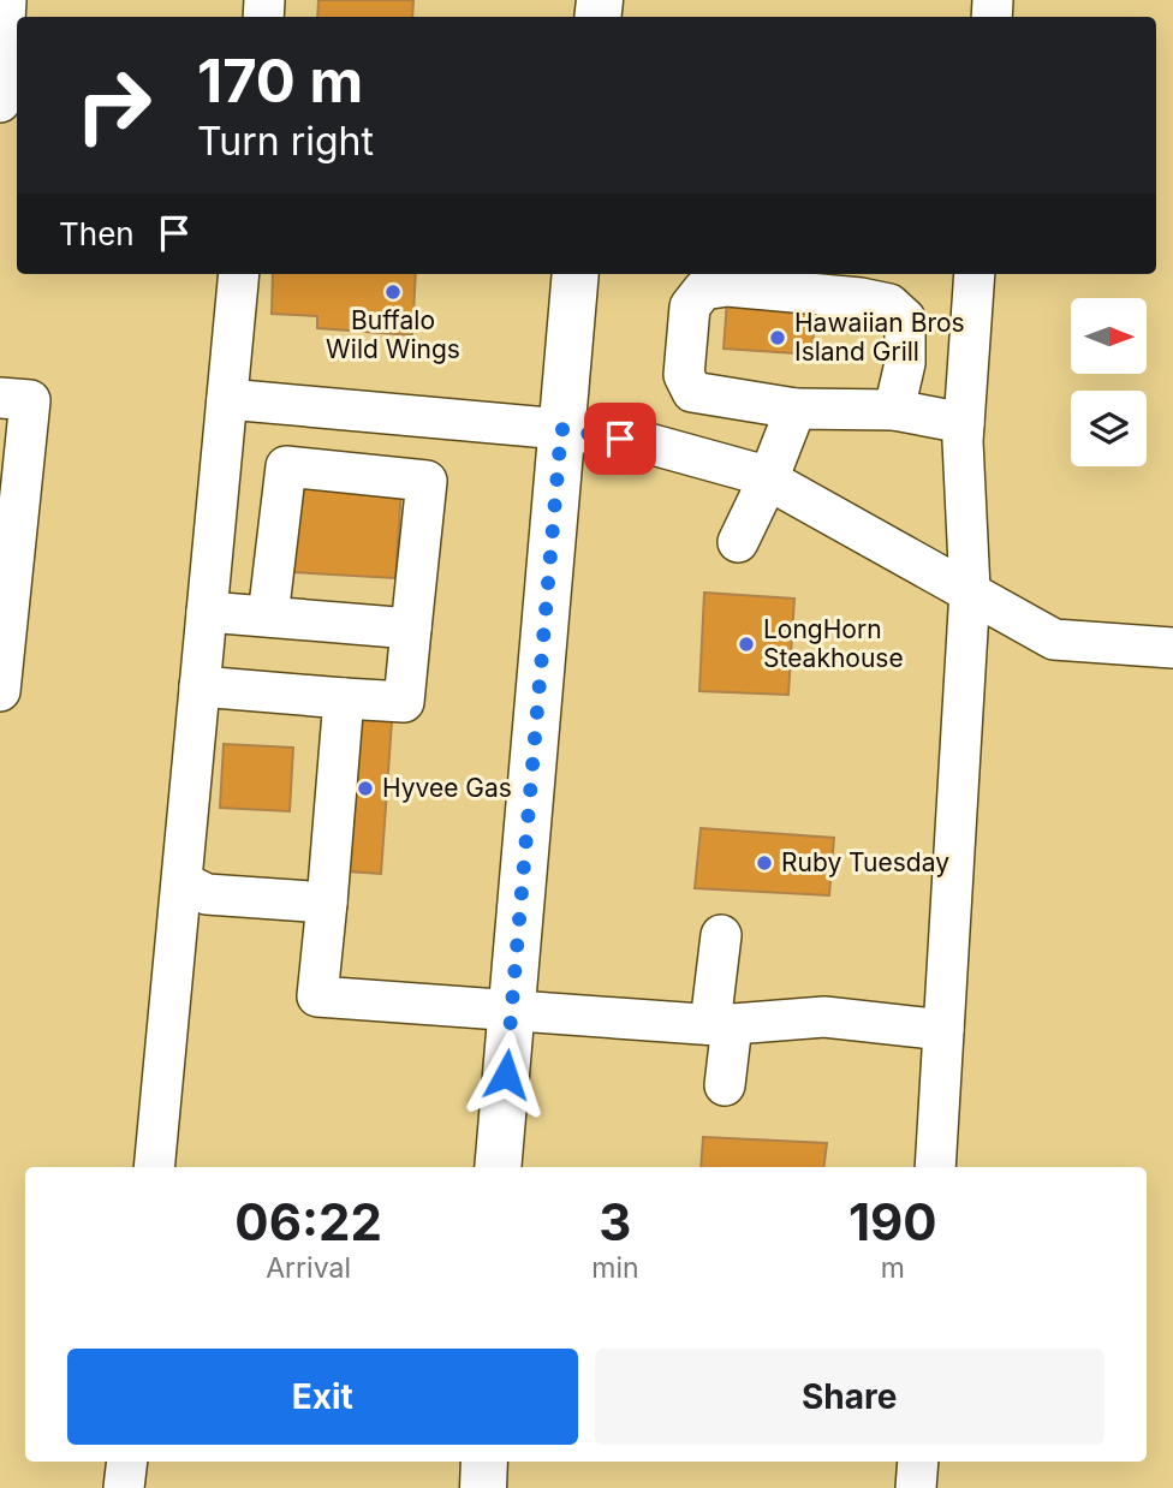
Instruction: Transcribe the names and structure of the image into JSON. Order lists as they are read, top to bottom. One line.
{"places":["Buffalo Wild Wings","Hawaiian Bros Island Grill","LongHorn Steakhouse","Hyvee Gas","Ruby Tuesday"],"north":"right","page":{"turn":["170 m","Turn right"],"then":"Then","eta":["06:22","Arrival","3","min","190","m"],"buttons":["Exit","Share"]}}
